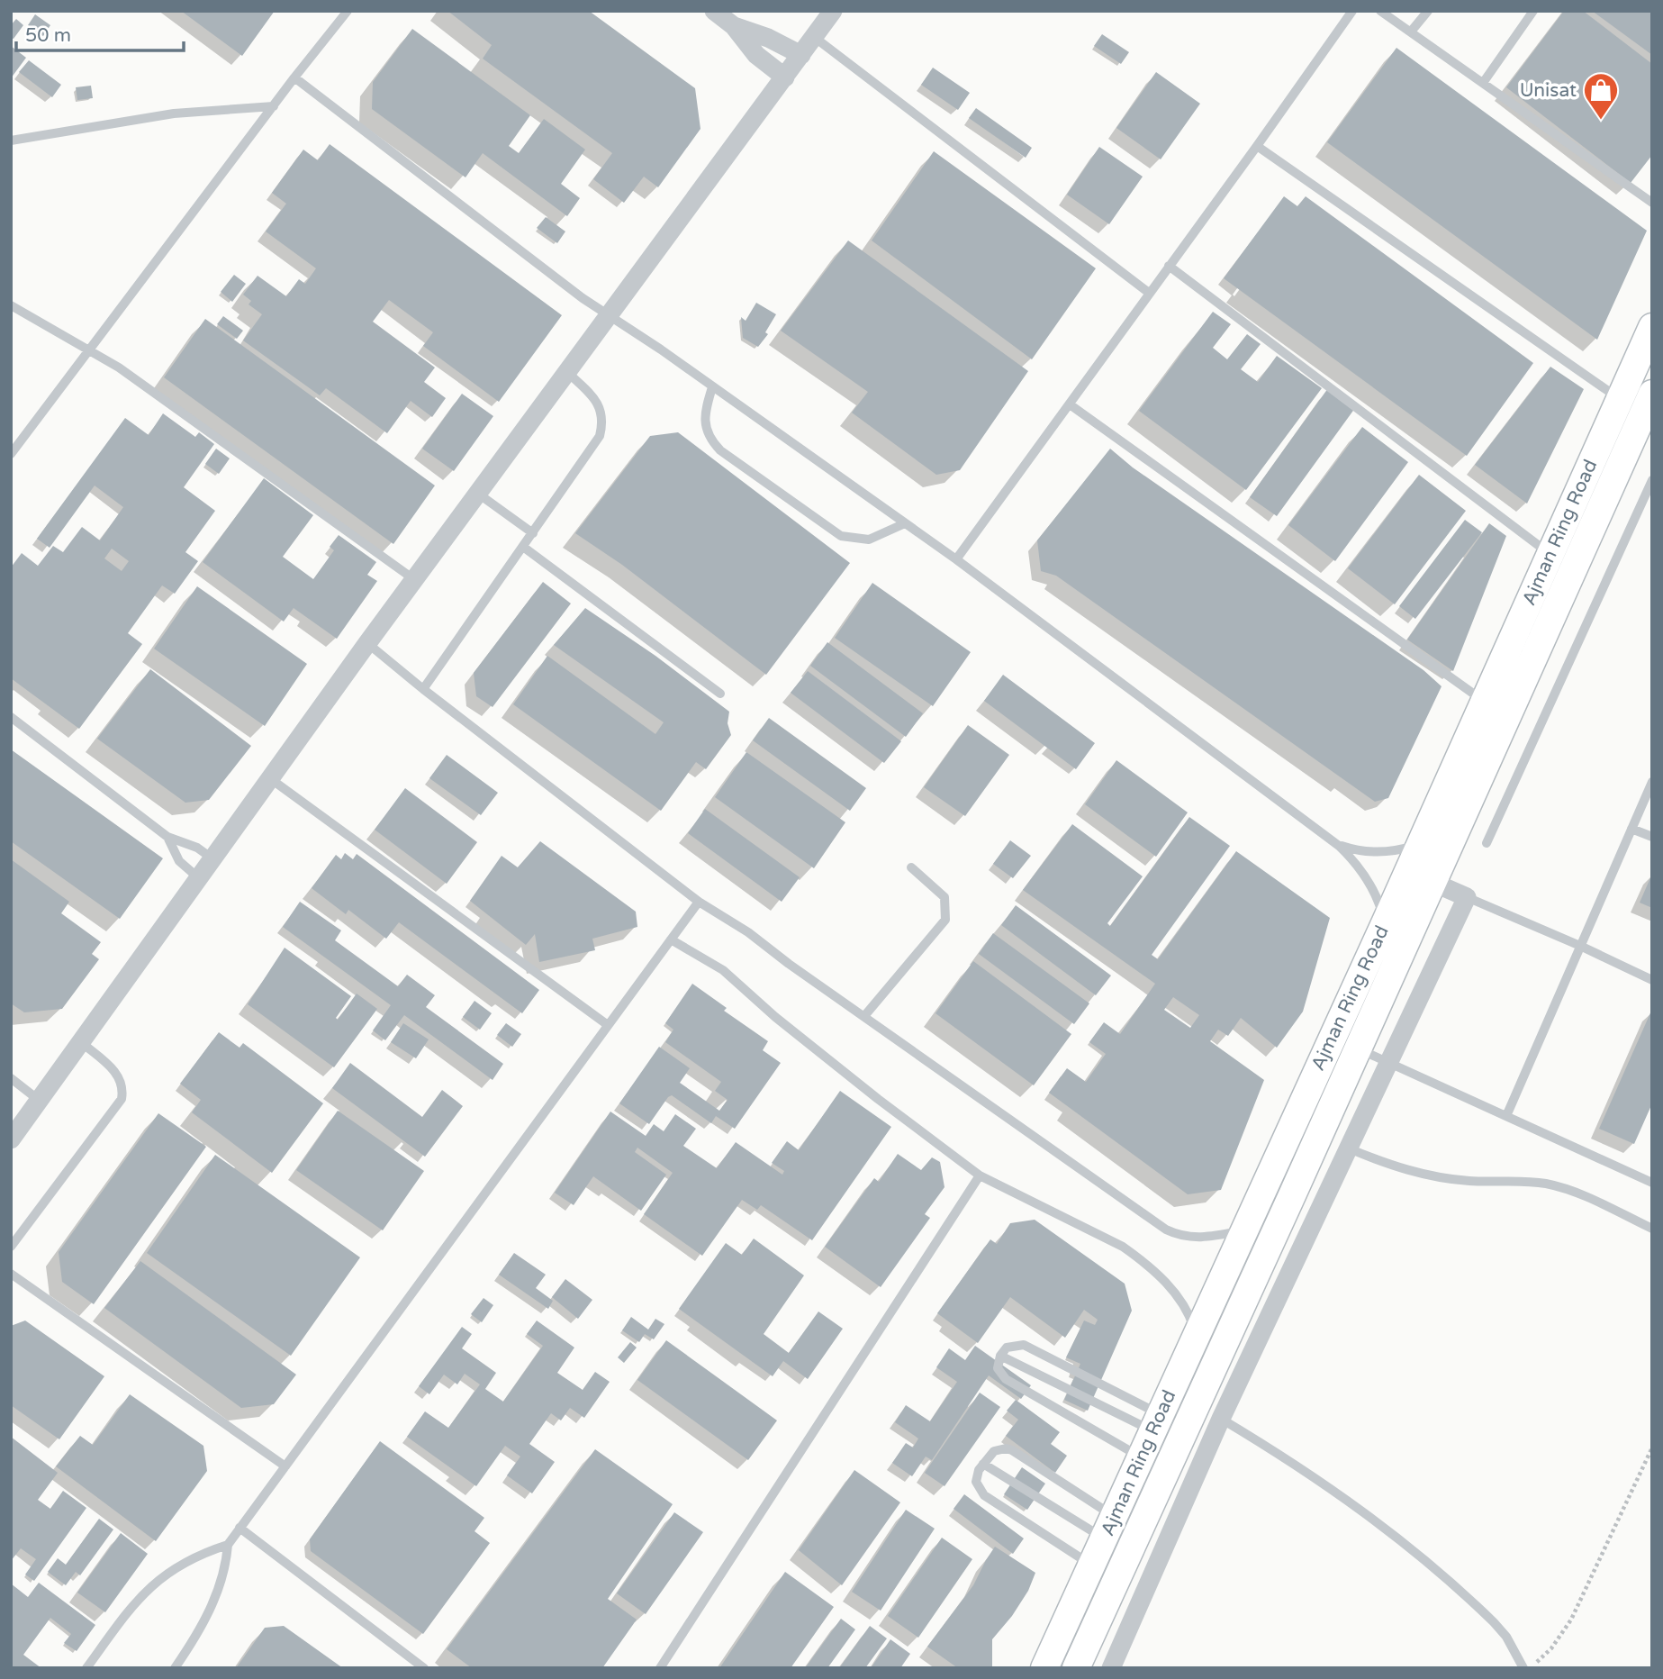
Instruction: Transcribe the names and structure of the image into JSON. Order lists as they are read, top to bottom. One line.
{"streets":{"main road":["Ajman Ring Road"]},"places":{"shop":["Unisat"]},"scale_bar":"50 m"}
